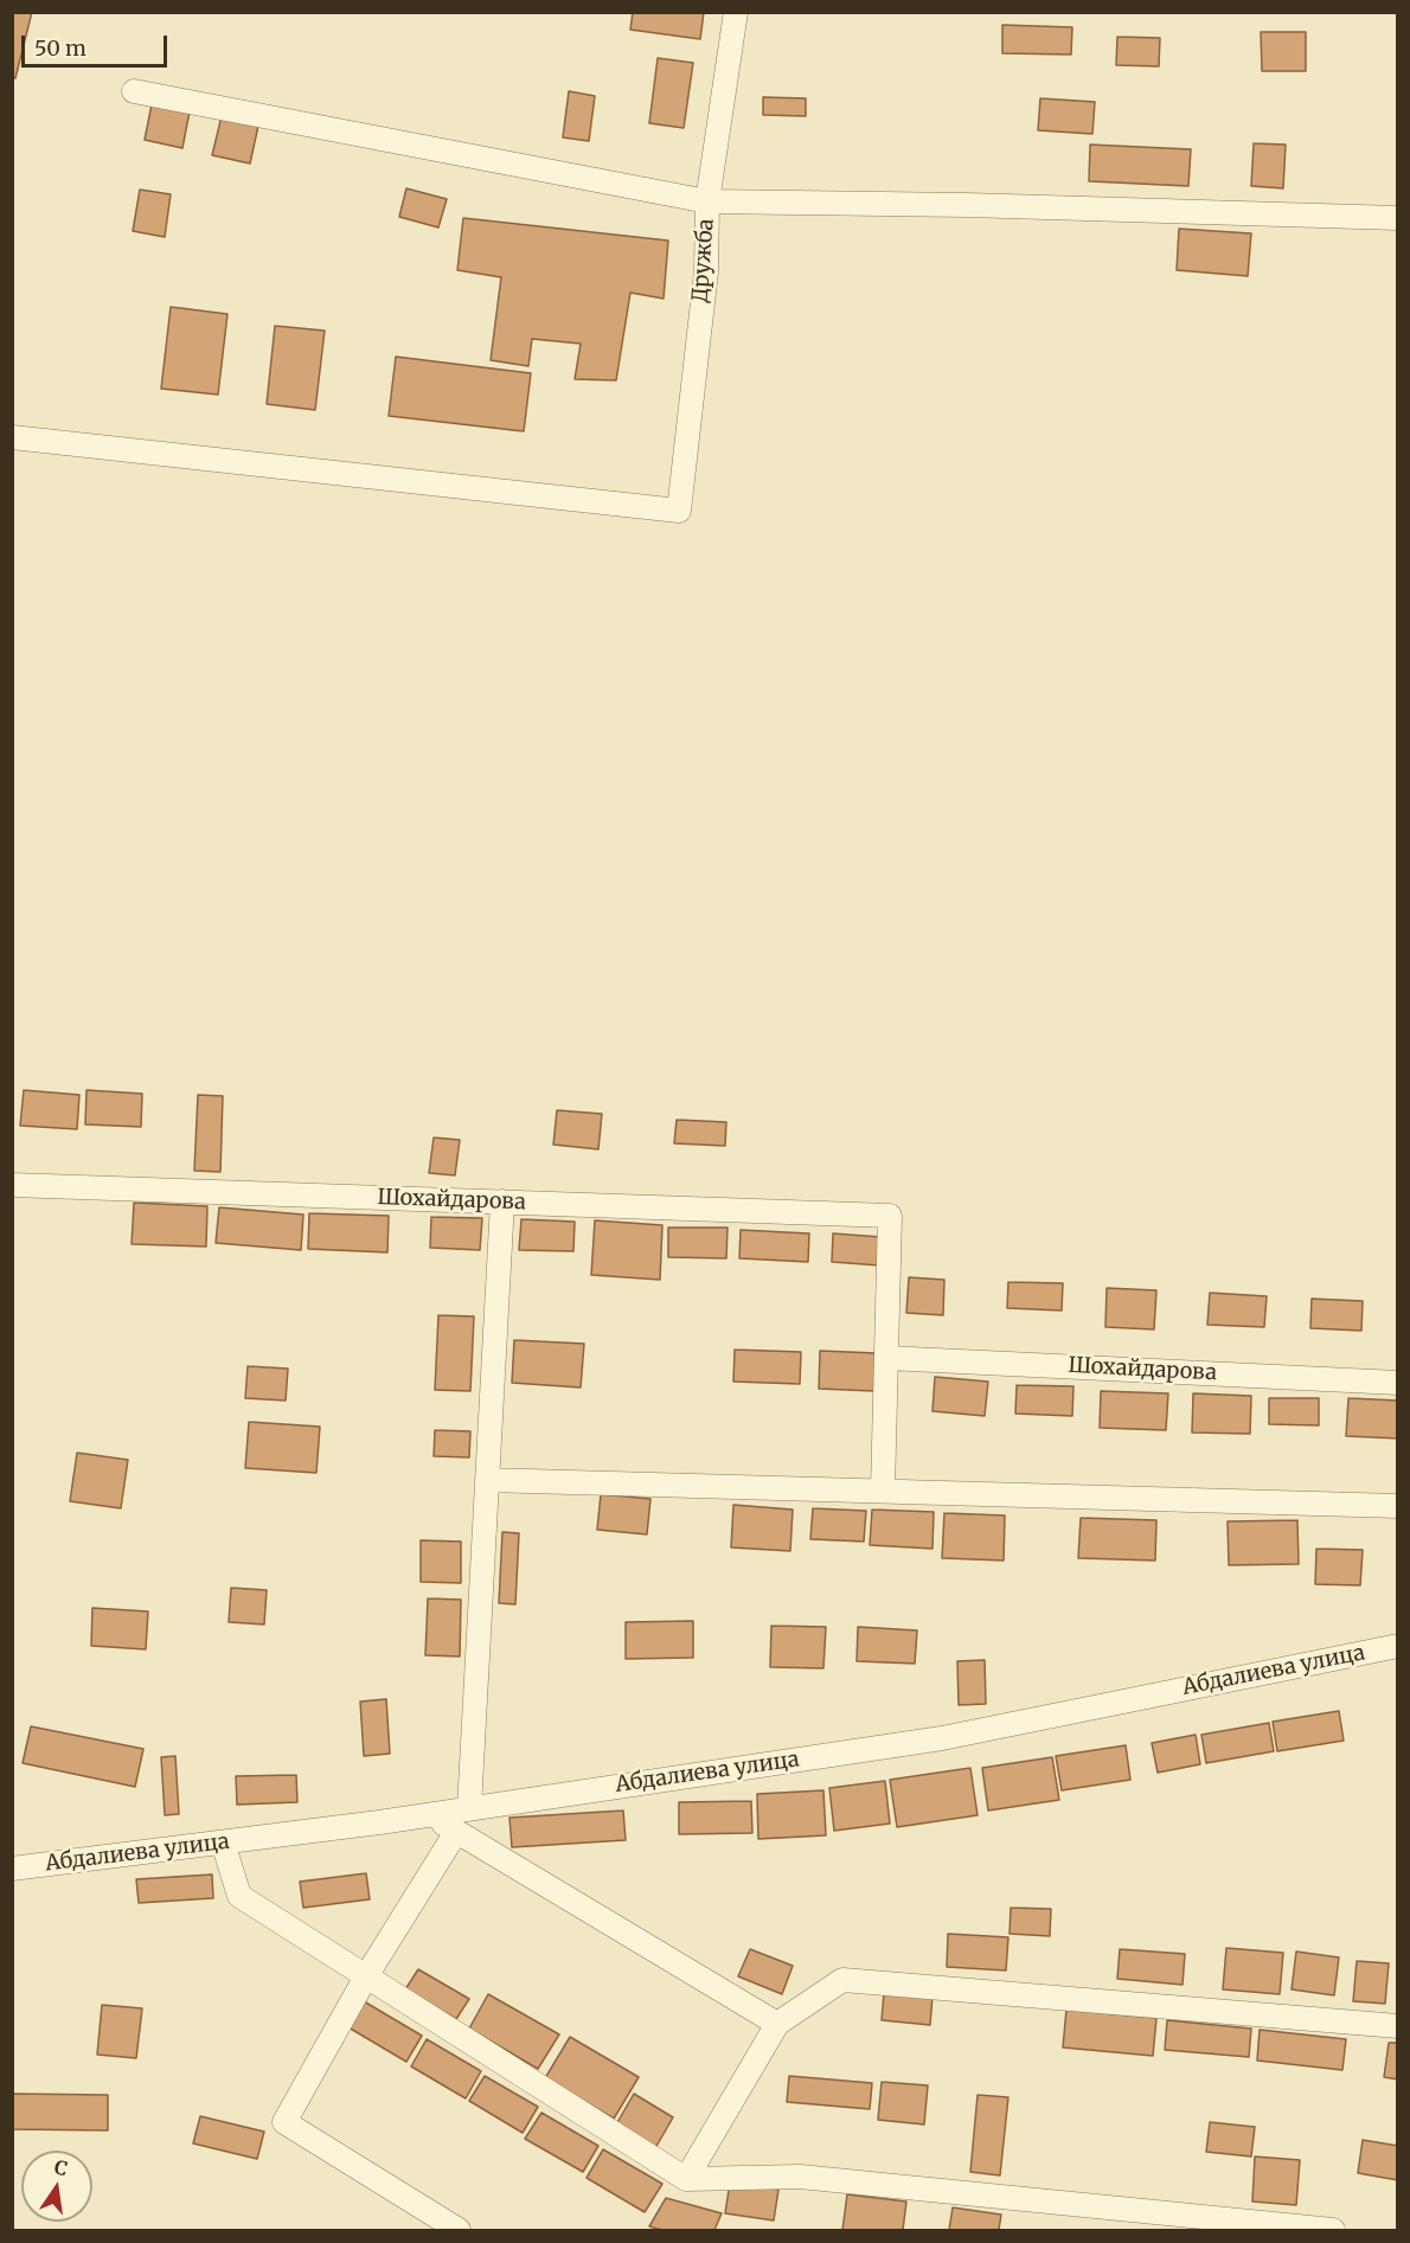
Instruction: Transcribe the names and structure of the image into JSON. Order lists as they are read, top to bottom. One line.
{"streets":{"street":["Дружба","Шохайдарова","Абдалиева улица"]},"scale_bar":"50 m","north":"top"}
